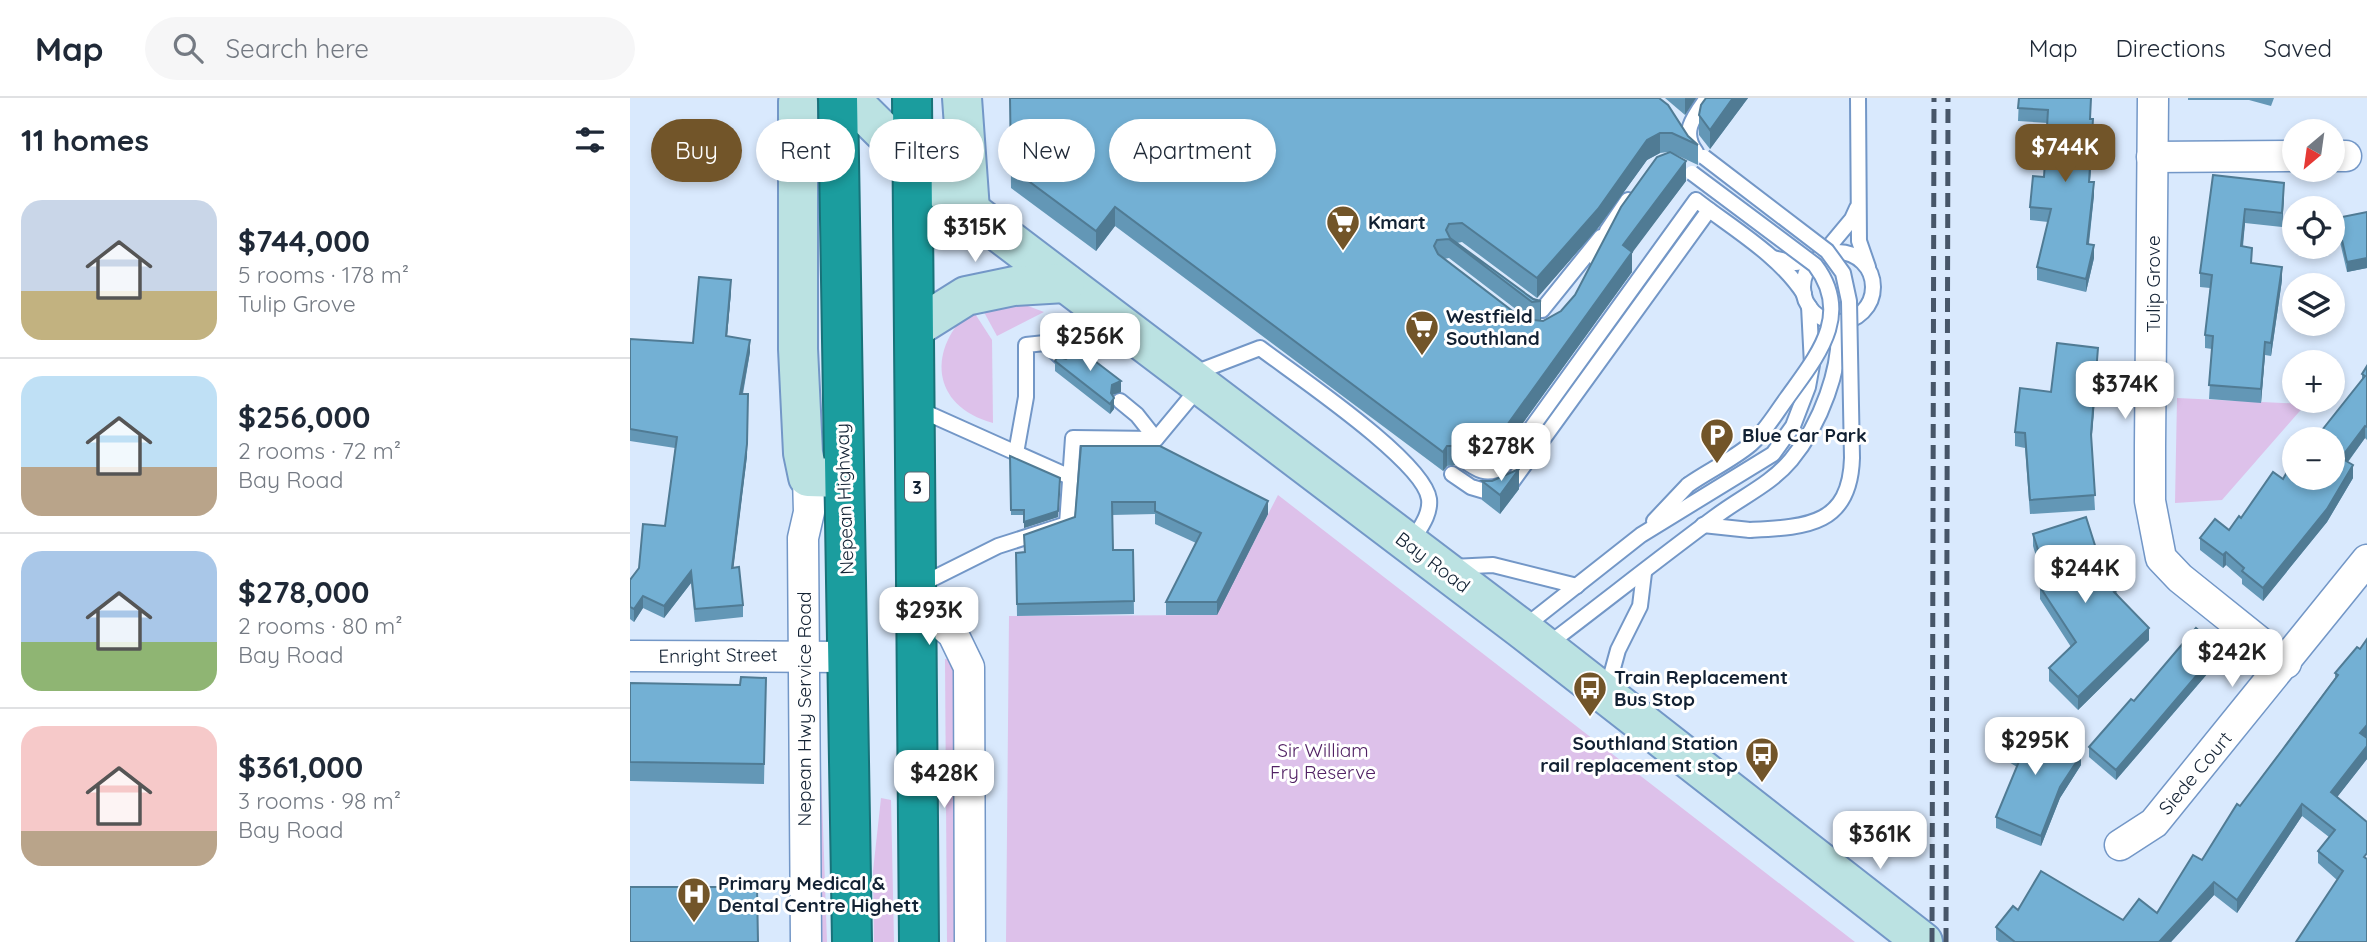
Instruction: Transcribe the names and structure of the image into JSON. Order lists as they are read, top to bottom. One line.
{"streets":{"highway":["3","Nepean Highway"],"main road":["Bay Road"],"street":["Tulip Grove","Enright Street","Nepean Hwy Service Road","Siede Court"]},"crossings":[["Tulip Grove","Siede Court"],["Nepean Highway","Bay Road"],["Nepean Highway","Enright Street"],["Nepean Highway","Nepean Hwy Service Road"],["Enright Street","Nepean Hwy Service Road"]],"parks":["Sir William Fry Reserve"],"places":{"supermarket":["Kmart","Westfield Southland"],"parking":["Blue Car Park"],"bus stop":["Train Replacement Bus Stop","Southland Station rail replacement stop"],"hospital":["Primary Medical & Dental Centre Highett"]},"north":"bottom left","page":{"header":"Map","search":"Search here","nav":["Map","Directions","Saved"],"heading":"11 homes","map_buttons":["+","−"],"chip":["Buy","Rent","Filters","New","Apartment"],"price":["$744K","$315K","$256K","$374K","$278K","$244K","$293K","$242K","$295K","$428K","$361K"],"list":[{"name":"$744,000","note":"5 rooms · 178 m² · Tulip Grove"},{"name":"$256,000","note":"2 rooms · 72 m² · Bay Road"},{"name":"$278,000","note":"2 rooms · 80 m² · Bay Road"},{"name":"$361,000","note":"3 rooms · 98 m² · Bay Road"}]}}
